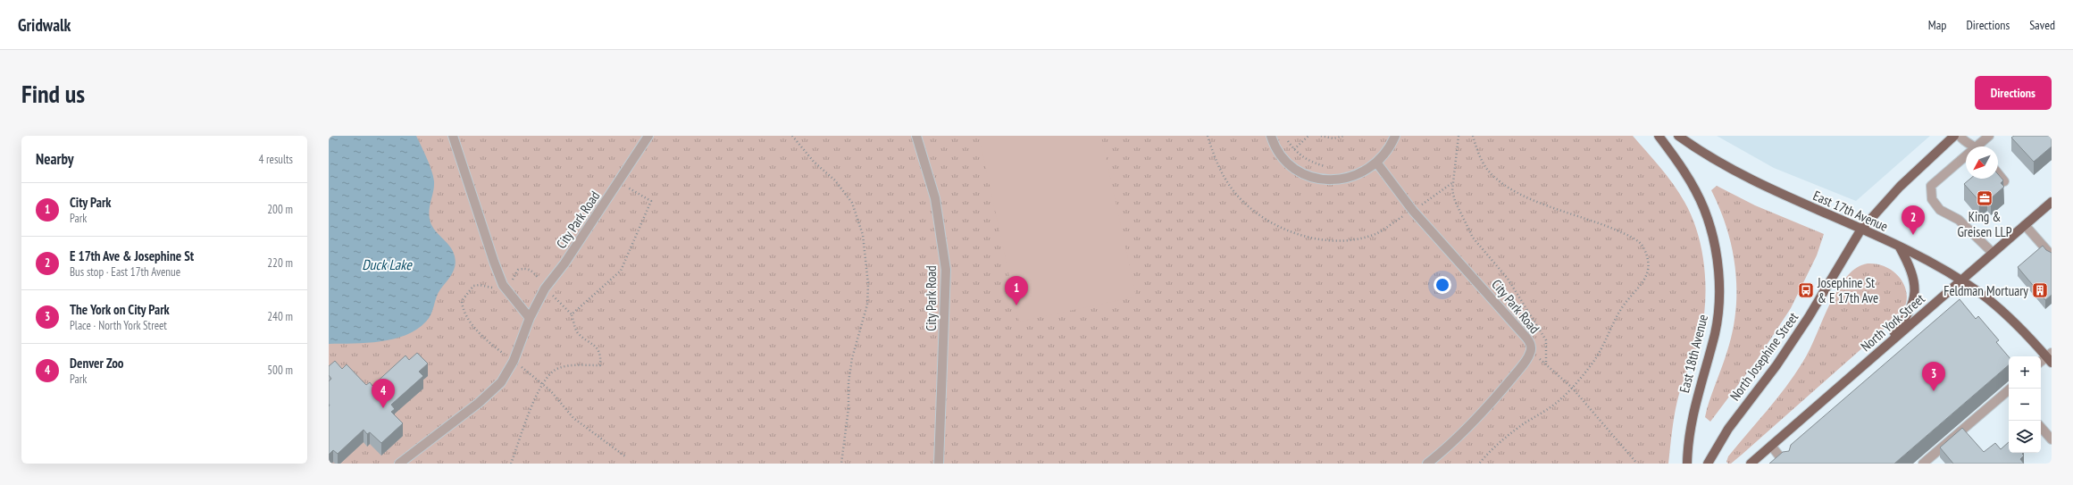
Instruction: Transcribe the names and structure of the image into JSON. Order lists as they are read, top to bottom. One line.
{"streets":{"main road":["East 17th Avenue","North York Street","East 18th Avenue","North Josephine Street"],"lane":["City Park Road"]},"crossings":[["East 17th Avenue","North York Street"],["East 17th Avenue","North Josephine Street"]],"water":["Duck Lake"],"places":{"office":["King & Greisen LLP"],"bus stop":["Josephine St & E 17th Ave"],"building":["Feldman Mortuary"]},"north":"bottom left","page":{"header":"Gridwalk","nav":["Map","Directions","Saved"],"buttons":"Directions","title":"Find us","heading":["Nearby","4 results"],"list":[{"mark":"1","name":"City Park","note":"Park","value":"200 m"},{"mark":"2","name":"E 17th Ave & Josephine St","note":"Bus stop · East 17th Avenue","value":"220 m"},{"mark":"3","name":"The York on City Park","note":"Place · North York Street","value":"240 m"},{"mark":"4","name":"Denver Zoo","note":"Park","value":"500 m"}],"pins":["2","1","3","4"],"map_buttons":["+","−"]}}
